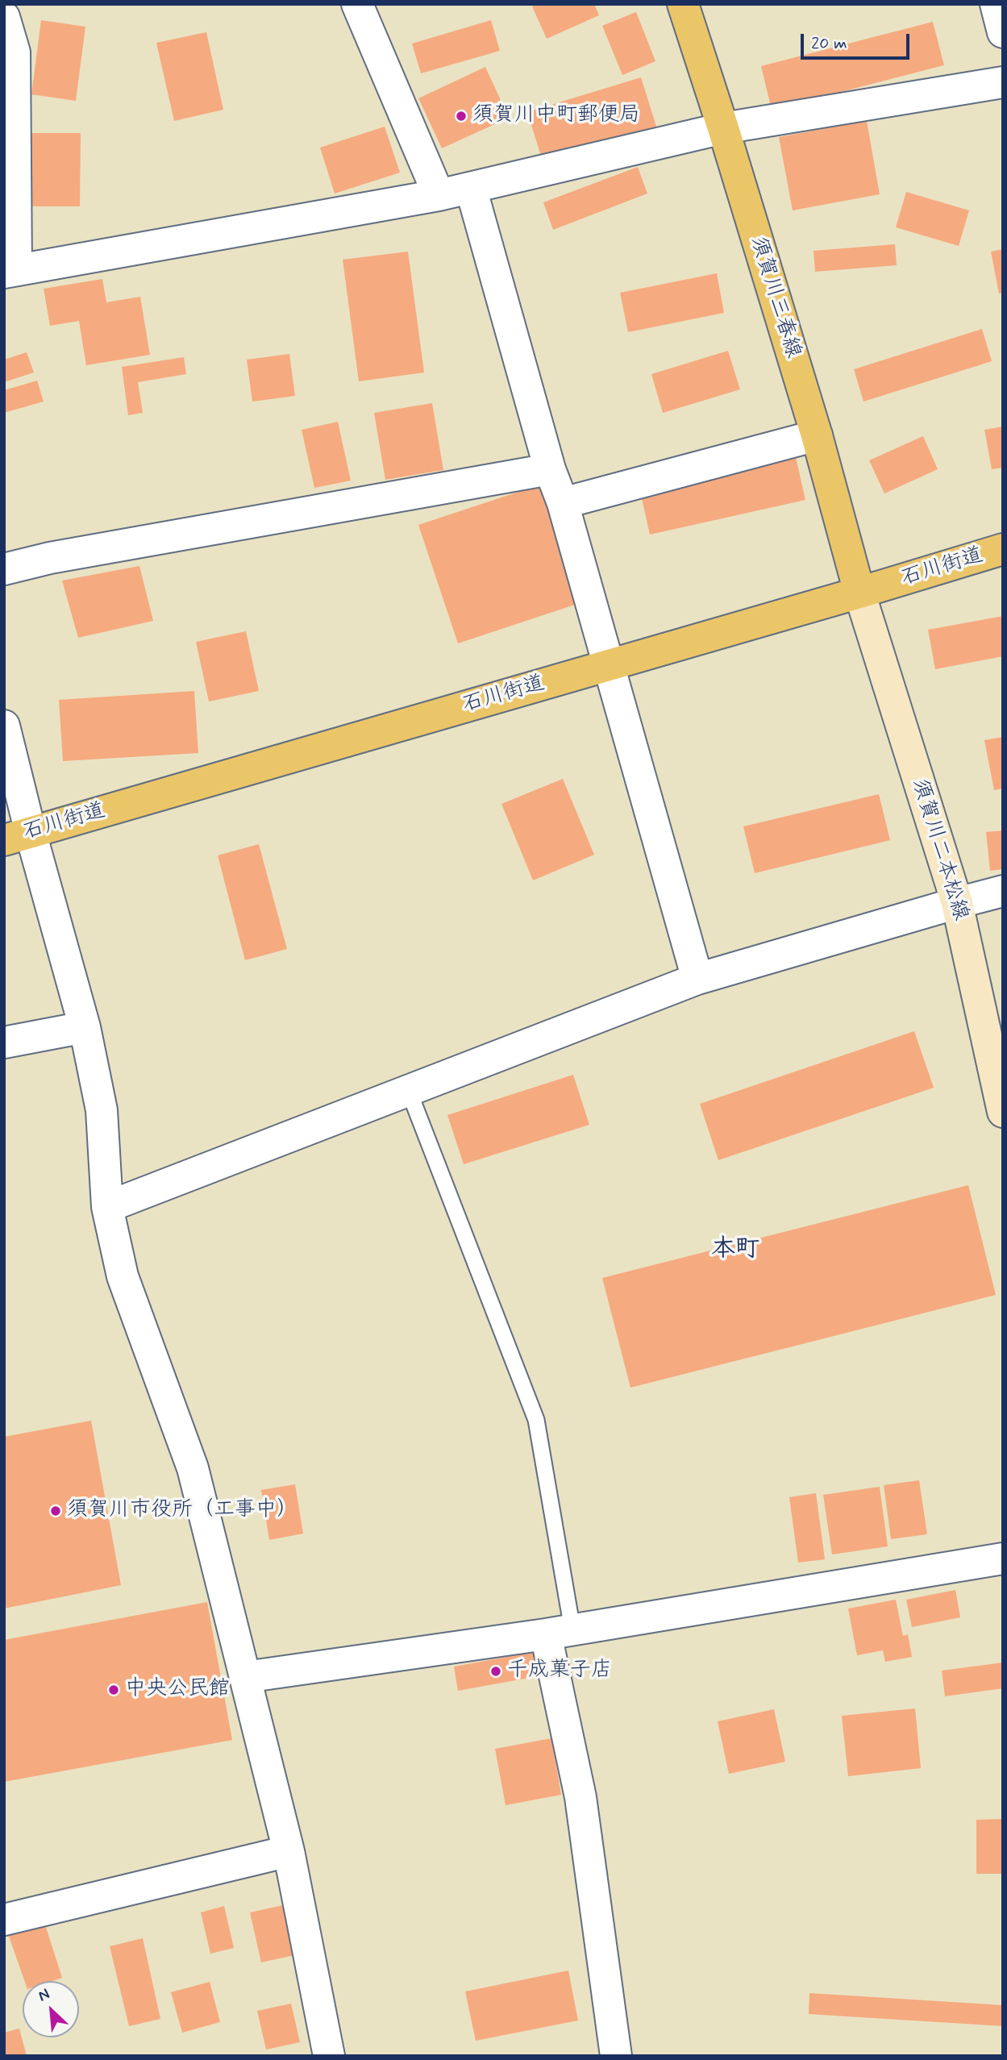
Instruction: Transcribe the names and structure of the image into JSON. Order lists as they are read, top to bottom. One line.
{"streets":{"main road":["須賀川三春線","石川街道","須賀川二本松線"]},"crossings":[["須賀川三春線","石川街道"],["須賀川三春線","須賀川二本松線"],["石川街道","須賀川二本松線"]],"districts":["本町"],"places":["須賀川中町郵便局","須賀川市役所（工事中）","千成菓子店","中央公民館"],"scale_bar":"20 m","north":"top left"}
